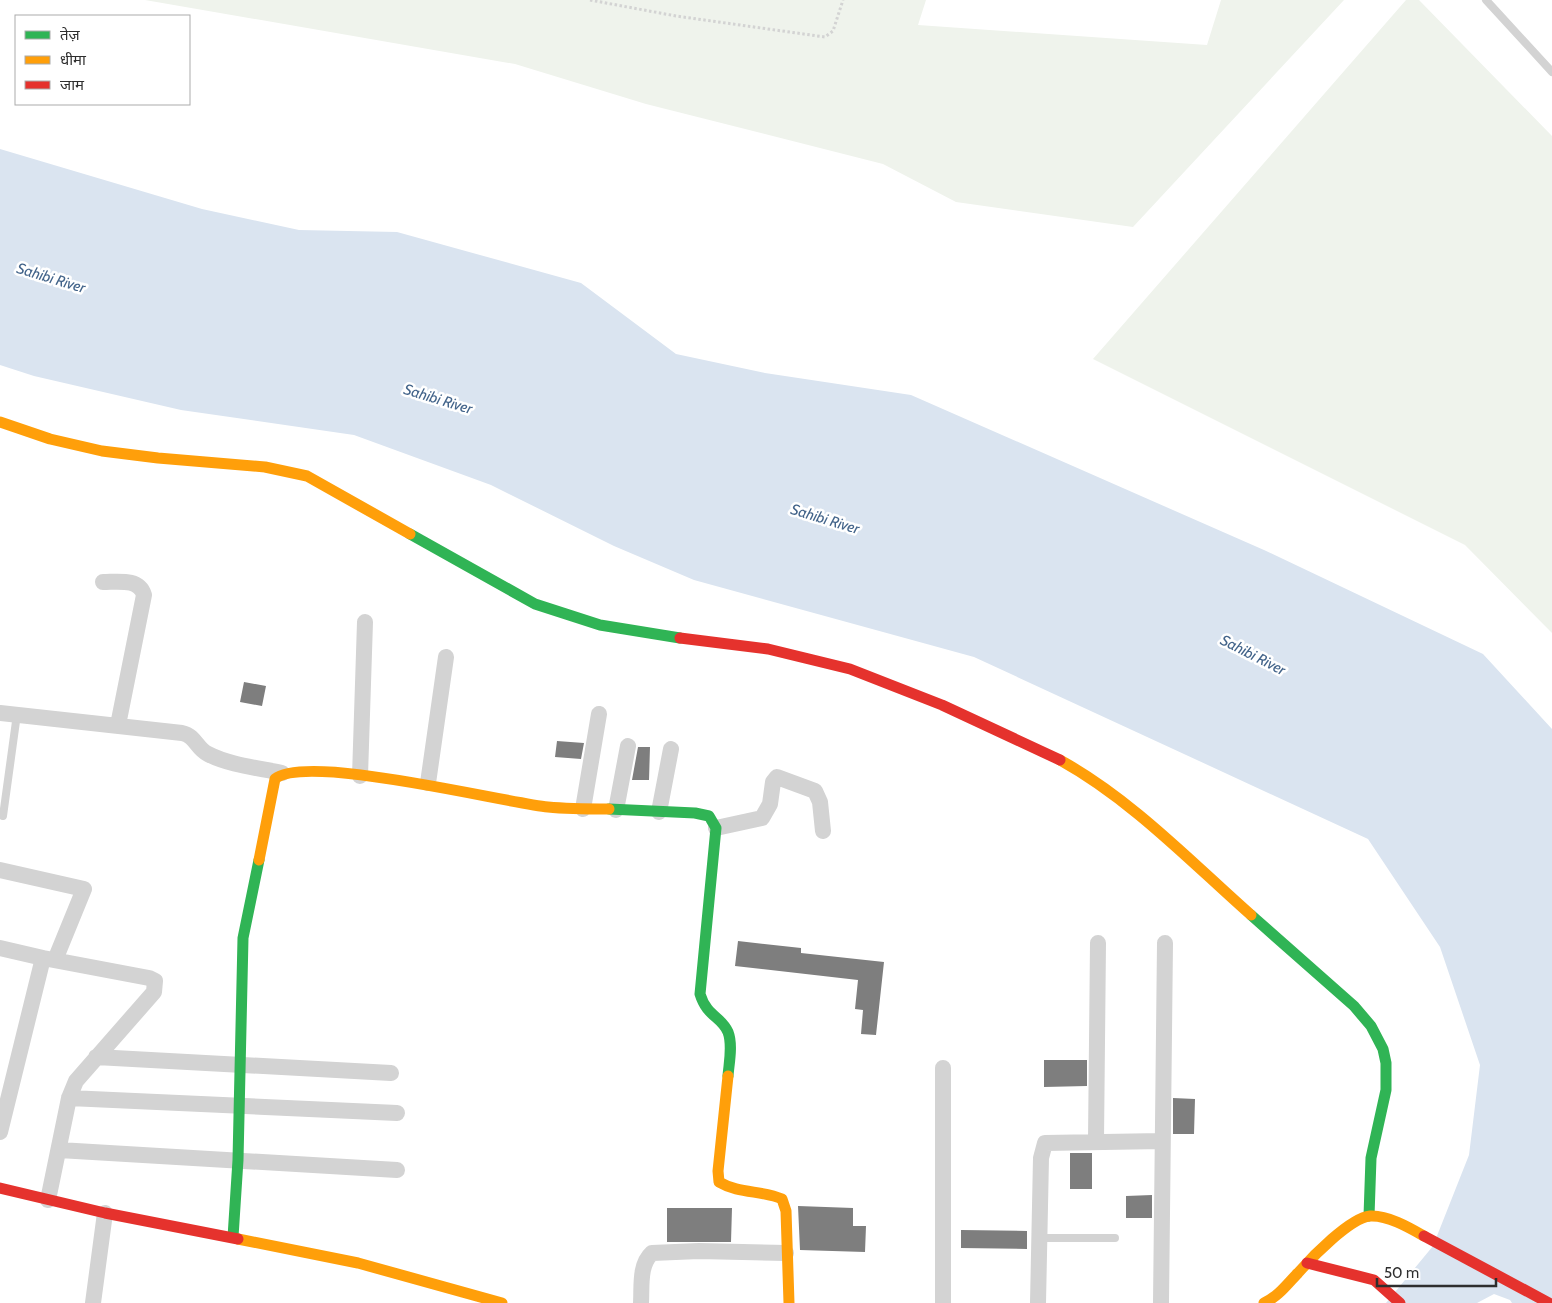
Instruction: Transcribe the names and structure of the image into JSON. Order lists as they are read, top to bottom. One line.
{"water":["Sahibi River"],"legend":["तेज़","धीमा","जाम"],"scale_bar":"50 m"}
